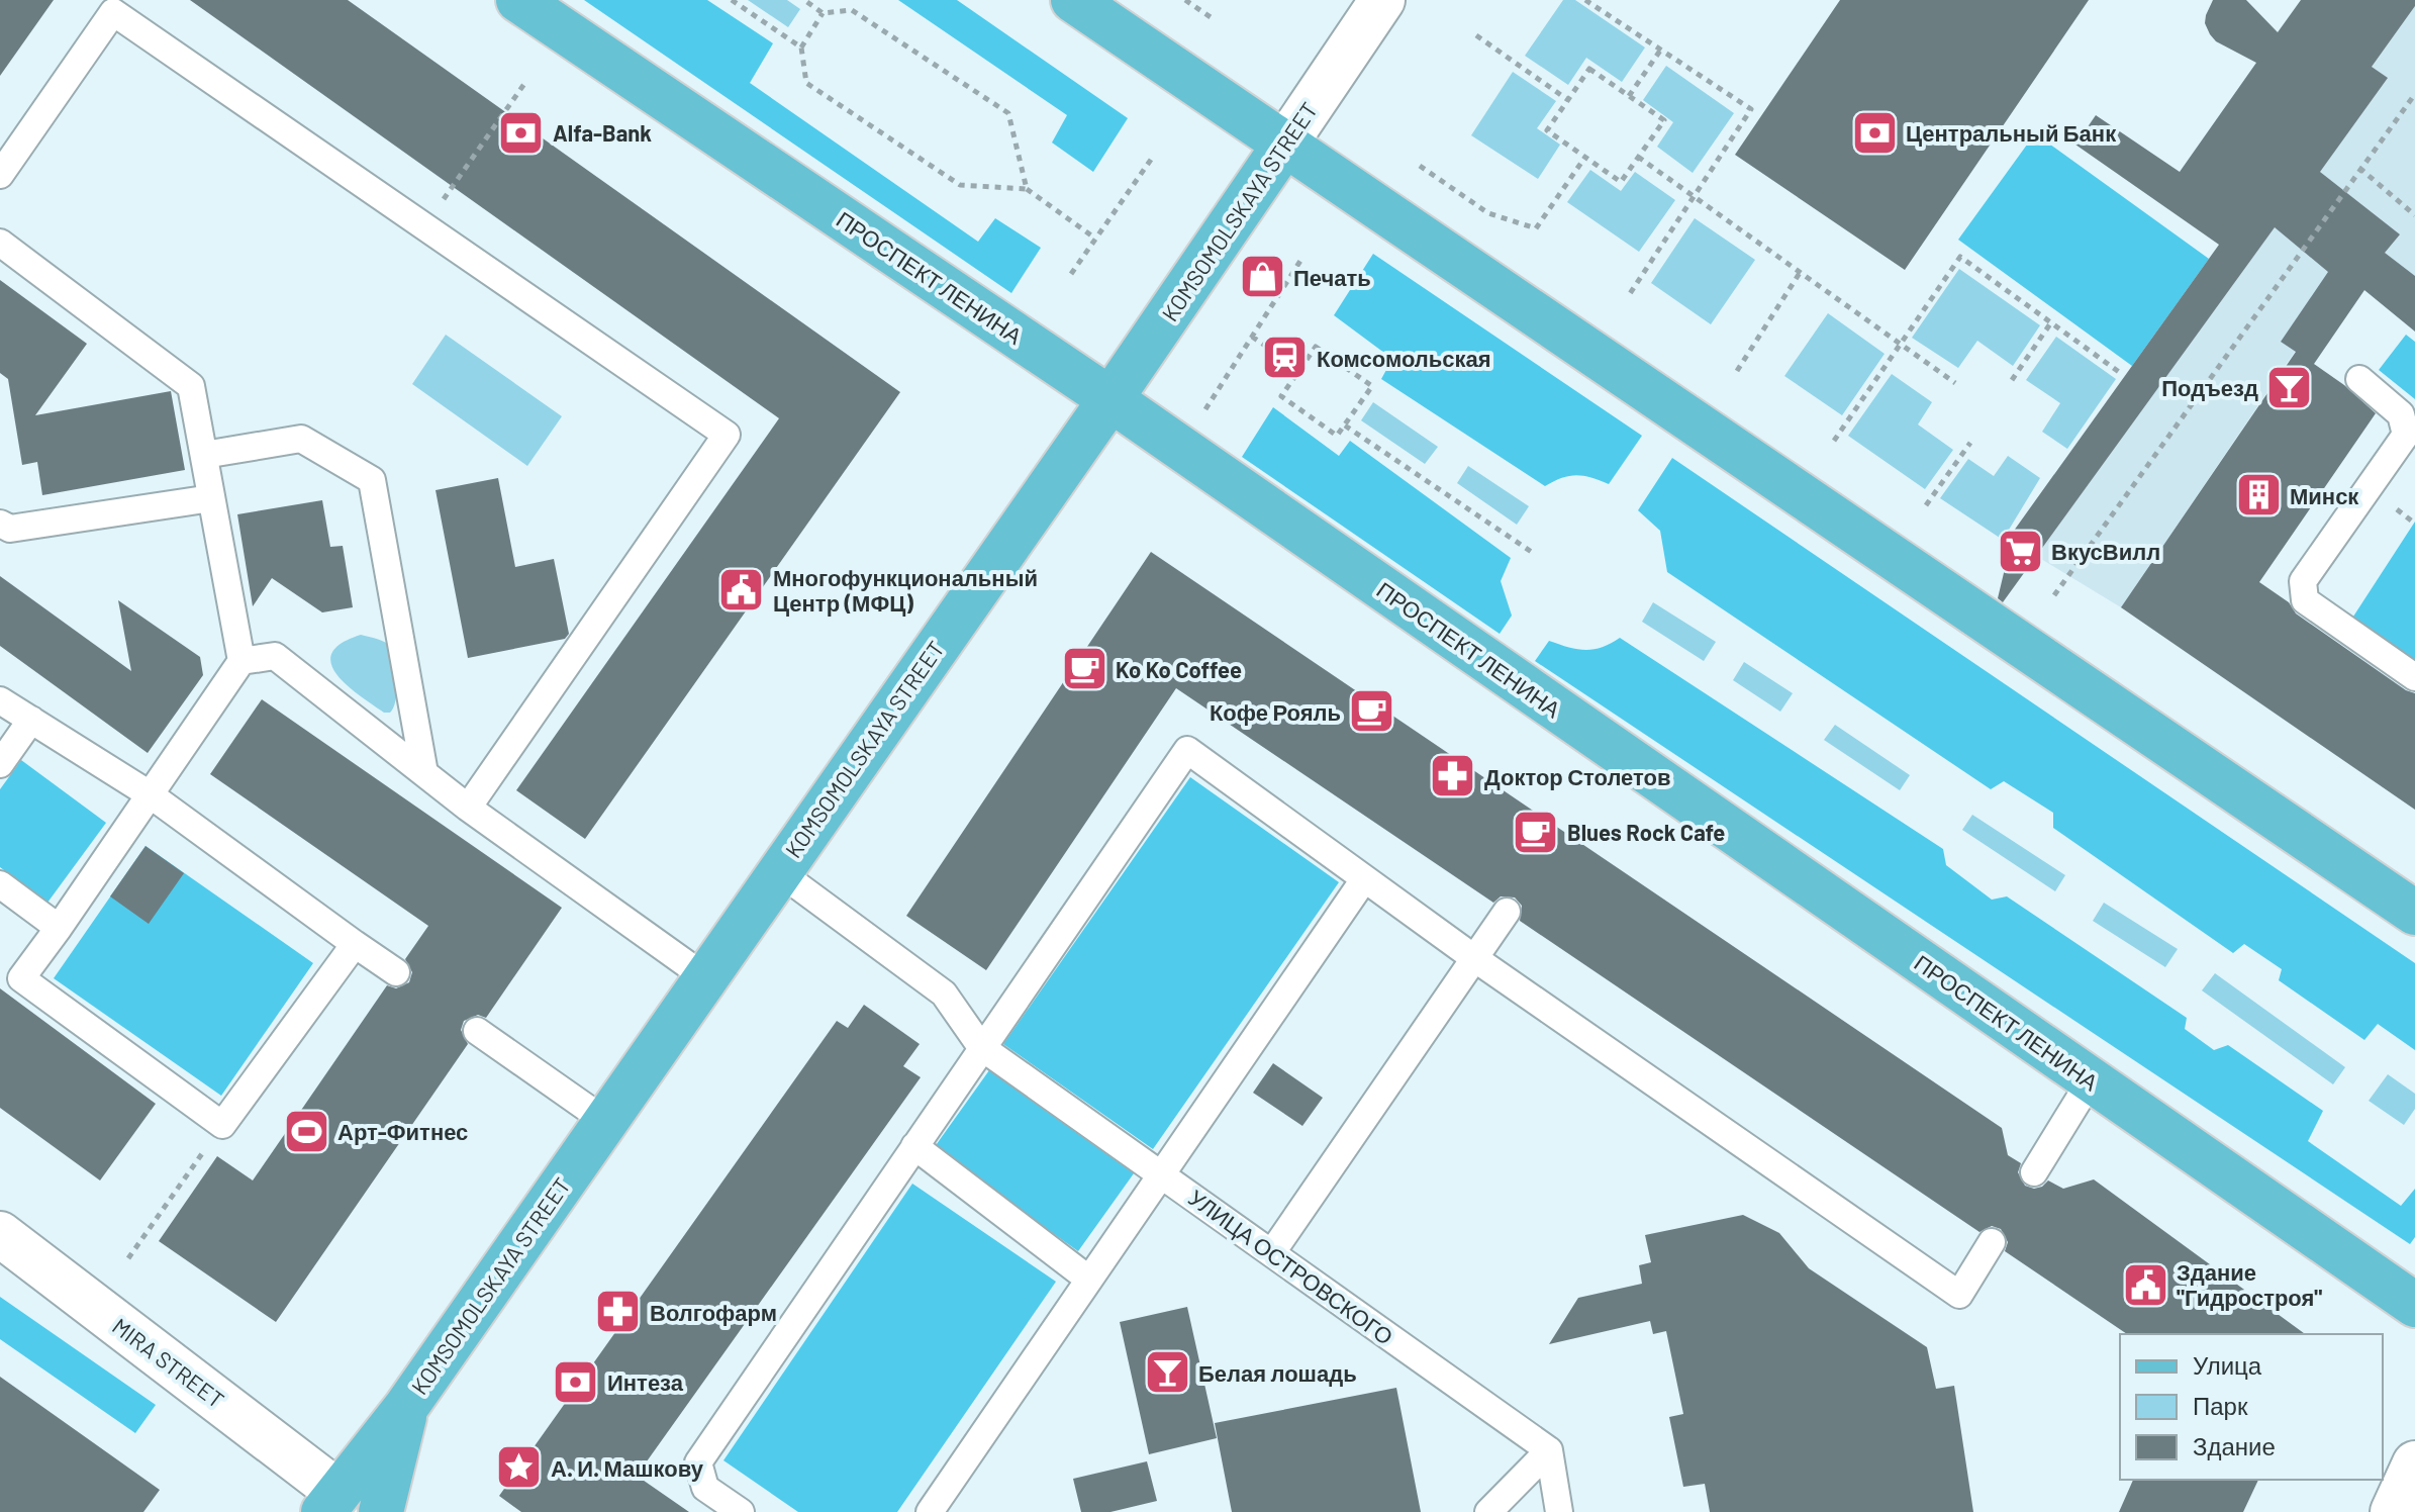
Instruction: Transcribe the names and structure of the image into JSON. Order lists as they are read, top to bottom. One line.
{"streets":{"main road":["KOMSOMOLSKAYA STREET","ПРОСПЕКТ ЛЕНИНА"],"street":["MIRA STREET"],"lane":["УЛИЦА ОСТРОВСКОГО"]},"crossings":[["KOMSOMOLSKAYA STREET","ПРОСПЕКТ ЛЕНИНА"],["KOMSOMOLSKAYA STREET","УЛИЦА ОСТРОВСКОГО"]],"places":{"bank":["Alfa-Bank","Центральный Банк","Интеза"],"shop":["Печать"],"station":["Комсомольская"],"bar":["Подъезд","Белая лошадь"],"building":["Минск"],"supermarket":["ВкусВилл"],"public building":["Многофункциональный Центр (МФЦ)","Здание \"Гидростроя\""],"cafe":["Ko Ko Coffee","Кофе Рояль","Blues Rock Cafe"],"pharmacy":["Доктор Столетов","Волгофарм"],"sports":["Арт-Фитнес"],"place":["А. И. Машкову"]},"legend":["Улица","Парк","Здание"]}
